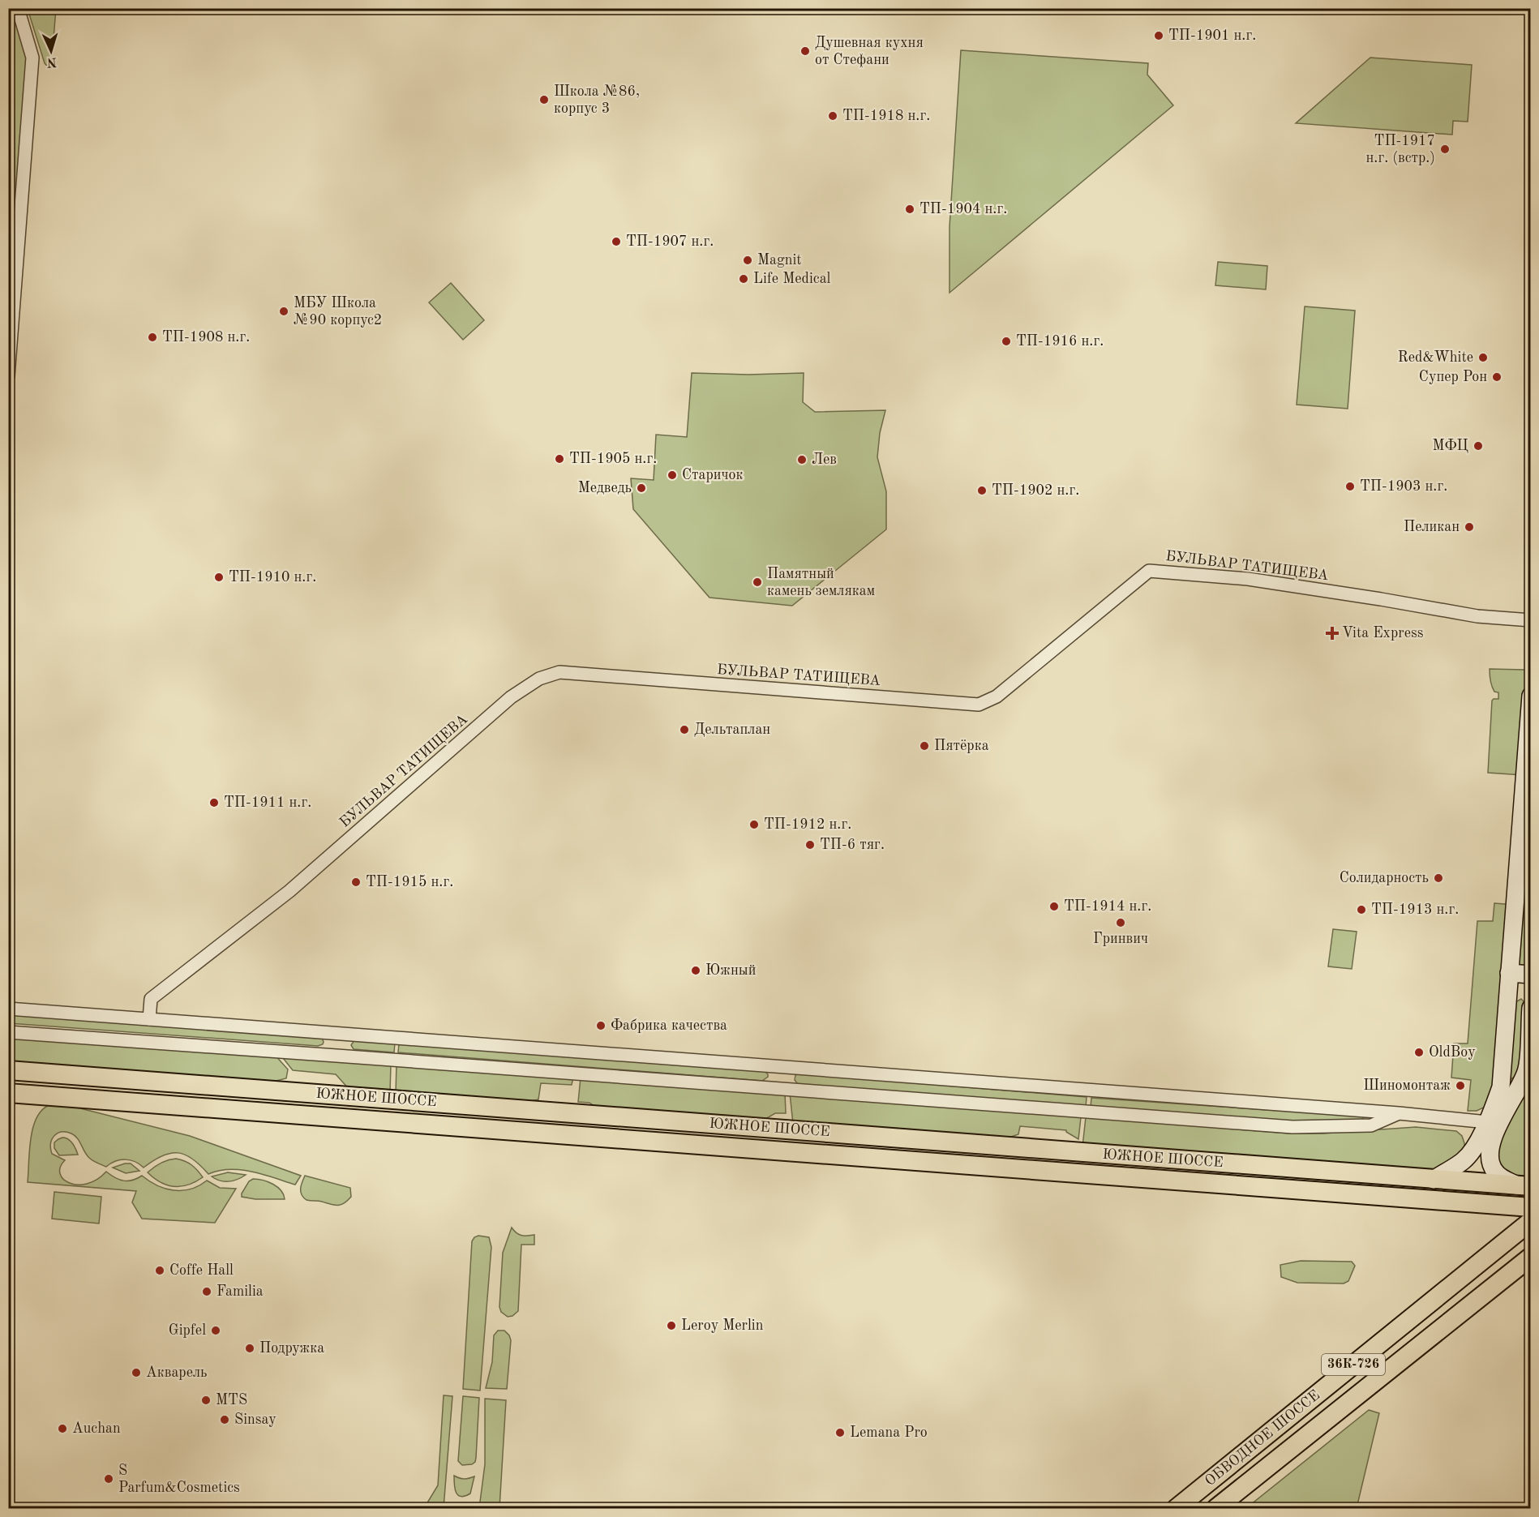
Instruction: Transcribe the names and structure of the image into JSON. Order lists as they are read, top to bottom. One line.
{"streets":{"main road":["ЮЖНОЕ ШОССЕ","36К-726","ОБВОДНОЕ ШОССЕ"],"street":["БУЛЬВАР ТАТИЩЕВА"]},"places":{"other":["ТП-1901 н.г.","Душевная кухня от Стефани","Школа №86, корпус 3","ТП-1918 н.г.","ТП-1917 н.г. (встр.)","ТП-1904 н.г.","ТП-1907 н.г.","Magnit","Life Medical","МБУ Школа №90 корпус2","ТП-1908 н.г.","ТП-1916 н.г.","Red&White","Супер Рон","МФЦ","ТП-1905 н.г.","Лев","Старичок","ТП-1903 н.г.","Медведь","ТП-1902 н.г.","Пеликан","ТП-1910 н.г.","Памятный камень землякам","Дельтаплан","Пятёрка","ТП-1911 н.г.","ТП-1912 н.г.","ТП-6 тяг.","Солидарность","ТП-1915 н.г.","ТП-1914 н.г.","ТП-1913 н.г.","Гринвич","Южный","Фабрика качества","OldBoy","Шиномонтаж","Coffe Hall","Familia","Leroy Merlin","Gipfel","Подружка","Акварель","MTS","Sinsay","Auchan","Lemana Pro","S Parfum&Cosmetics"],"health":["Vita Express"]},"north":"bottom"}
